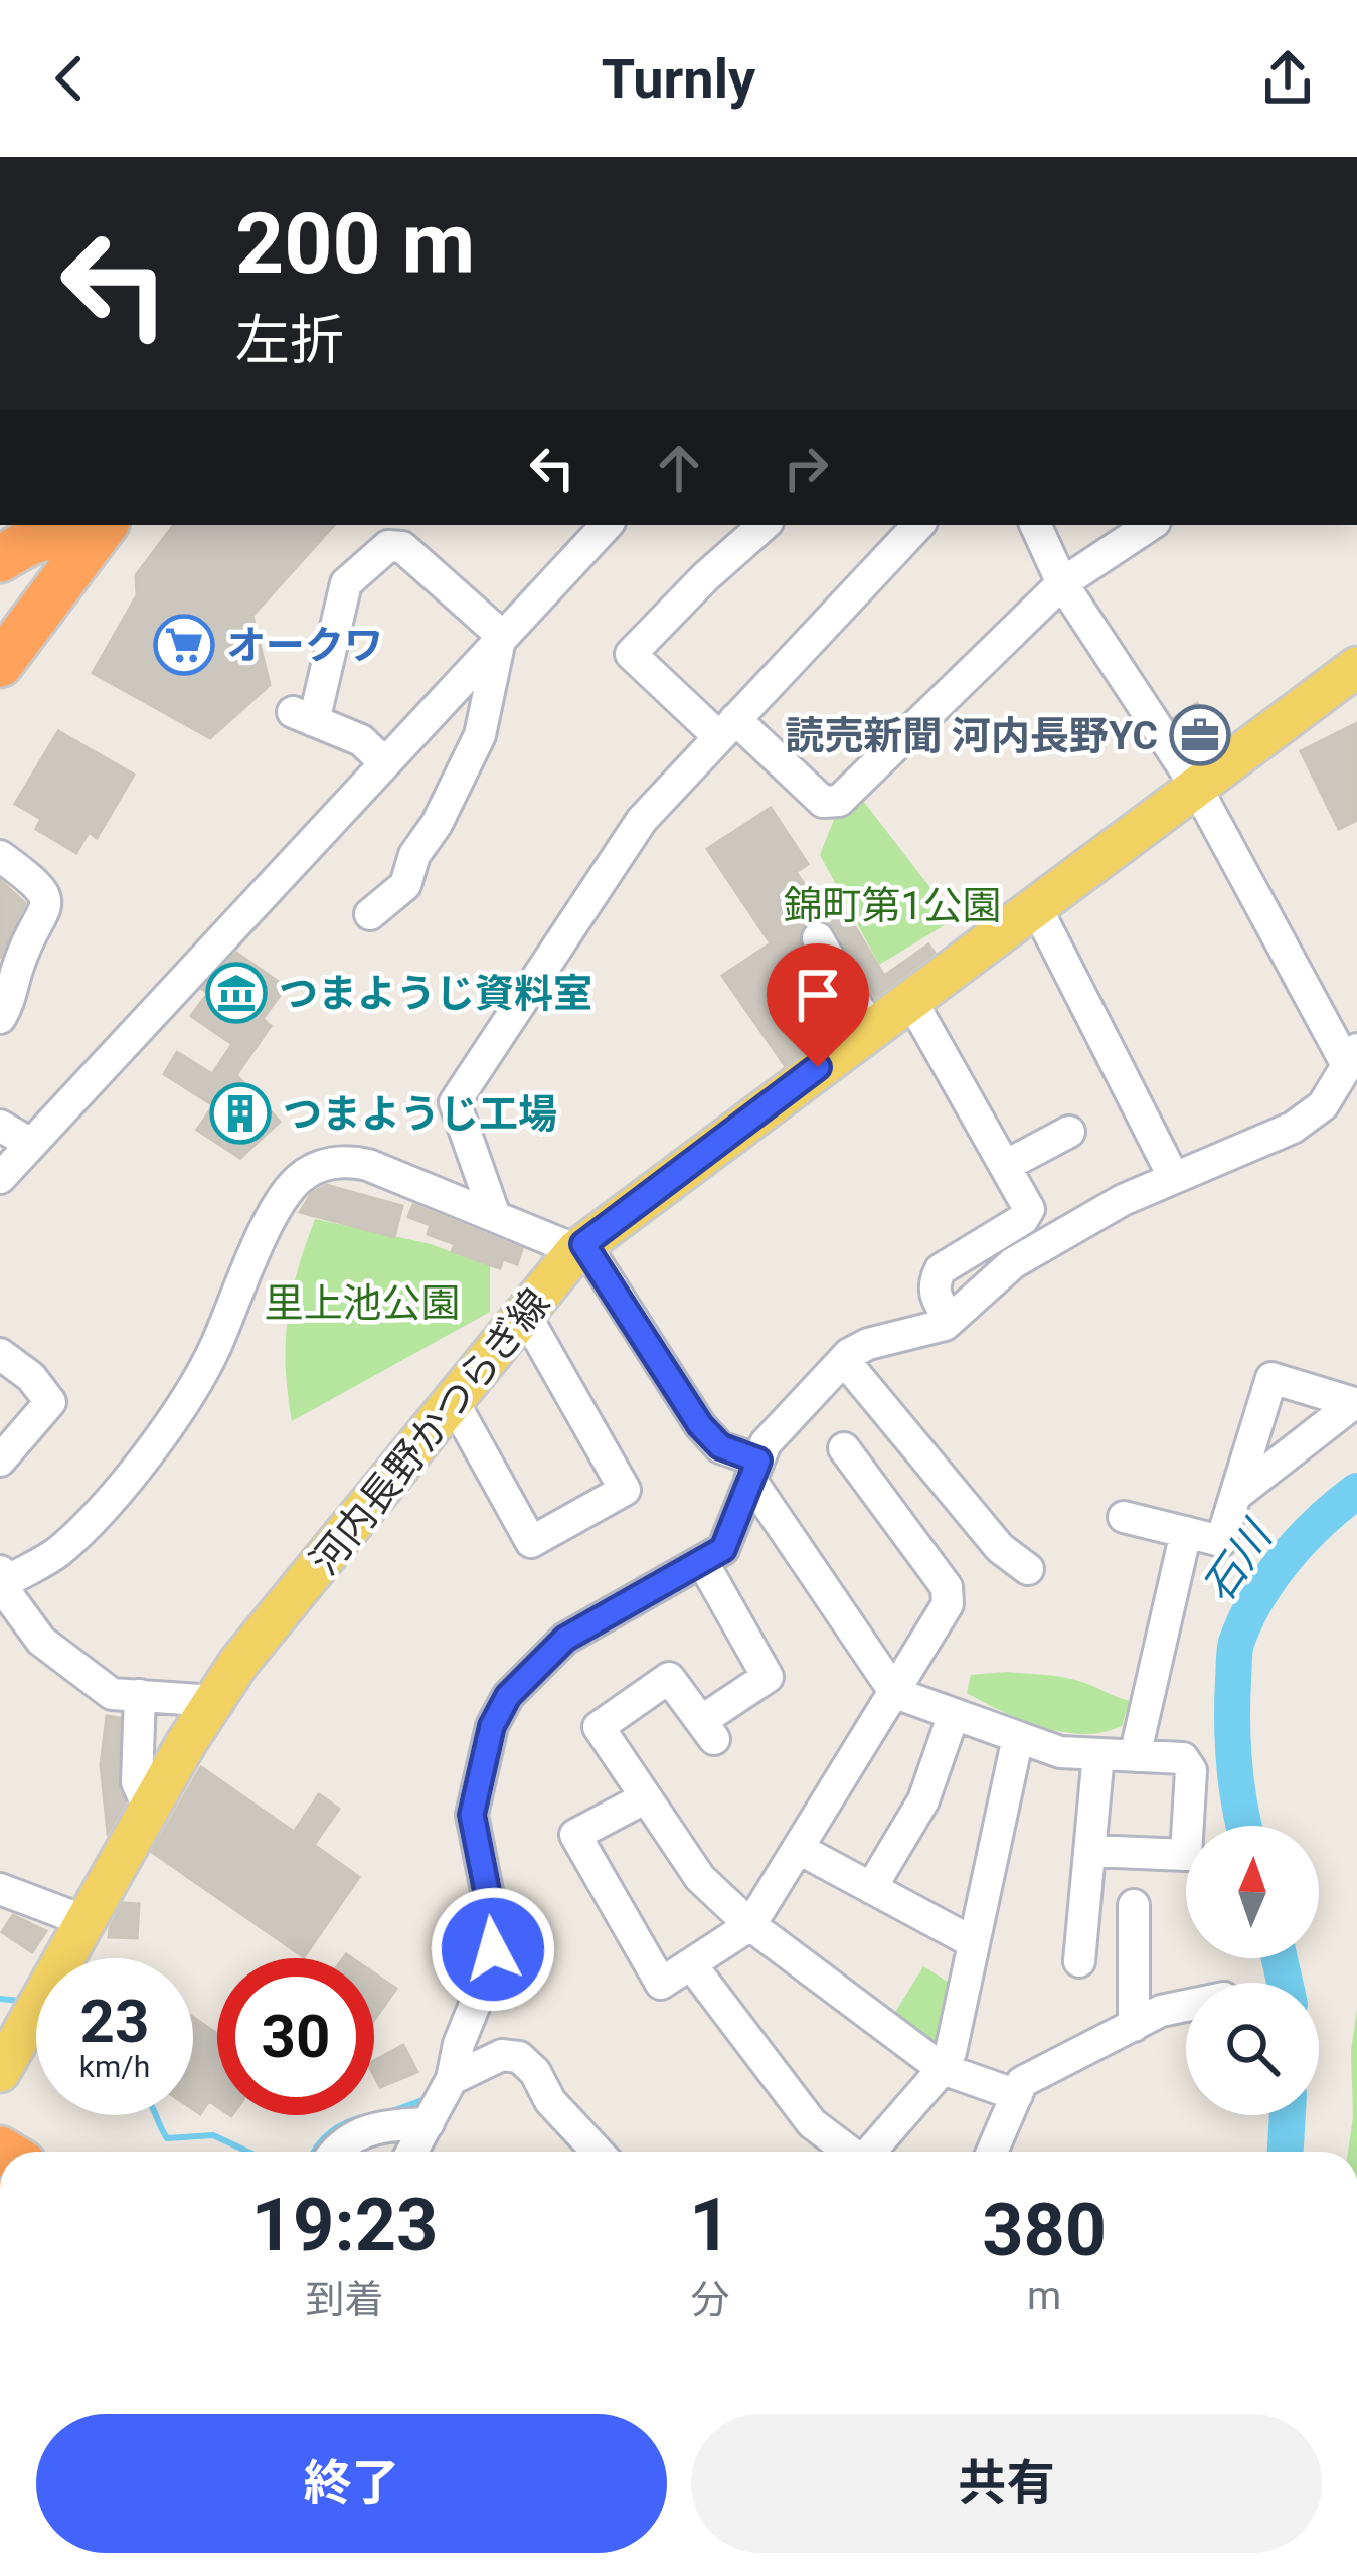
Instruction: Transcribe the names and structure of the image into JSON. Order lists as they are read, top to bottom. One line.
{"streets":{"main road":["河内長野かつらぎ線"]},"water":["石川"],"parks":["錦町第1公園","里上池公園"],"places":{"supermarket":["オークワ"],"office":["読売新聞 河内長野YC"],"museum":["つまようじ資料室"],"building":["つまようじ工場"]},"north":"top","page":{"header":"Turnly","turn":["200 m","左折"],"speed":"23 km/h","limit":"30","eta":["19:23","到着","1","分","380","m"],"buttons":["終了","共有"]}}
